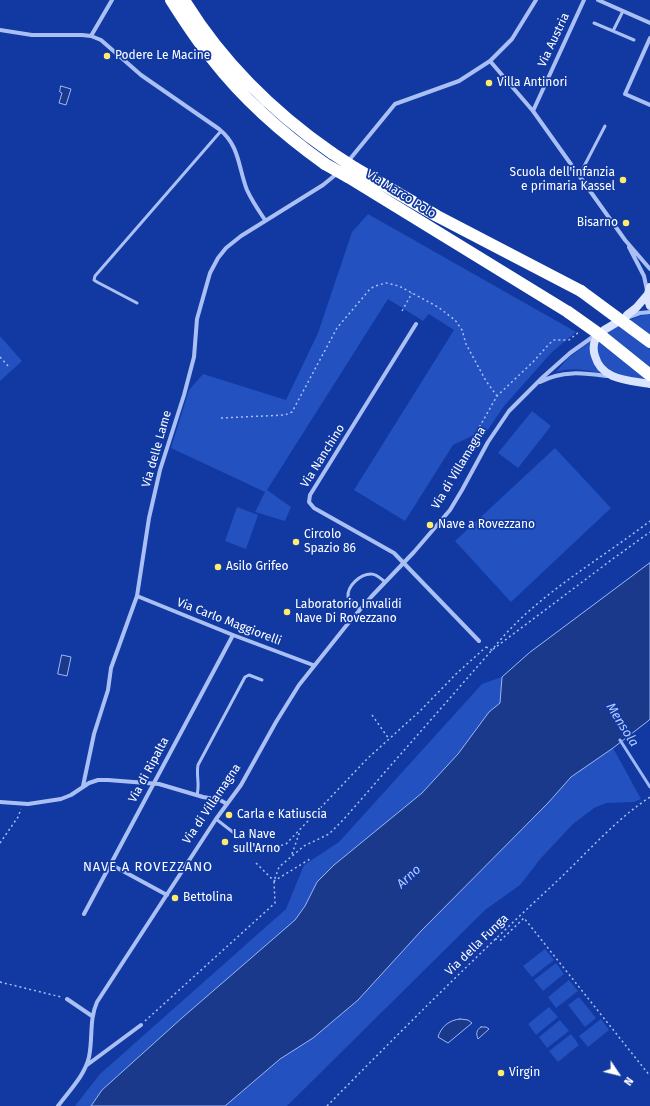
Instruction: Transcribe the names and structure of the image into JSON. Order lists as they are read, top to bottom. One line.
{"streets":{"highway":["Via Marco Polo"],"street":["Via Austria","Via delle Lame","Via Nanchino","Via di Villamagna","Via Carlo Maggiorelli","Via di Ripalta"],"path":["Via della Funga"]},"crossings":[["Via delle Lame","Via Carlo Maggiorelli"],["Via Nanchino","Via di Villamagna"],["Via di Villamagna","Via Carlo Maggiorelli"],["Via Carlo Maggiorelli","Via di Ripalta"]],"districts":["NAVE A ROVEZZANO"],"water":["Mensola","Arno"],"places":["Podere Le Macine","Villa Antinori","Scuola dell'infanzia e primaria Kassel","Bisarno","Nave a Rovezzano","Circolo Spazio 86","Asilo Grifeo","Laboratorio Invalidi Nave Di Rovezzano","Carla e Katiuscia","La Nave sull'Arno","Bettolina","Virgin"],"north":"bottom right"}
